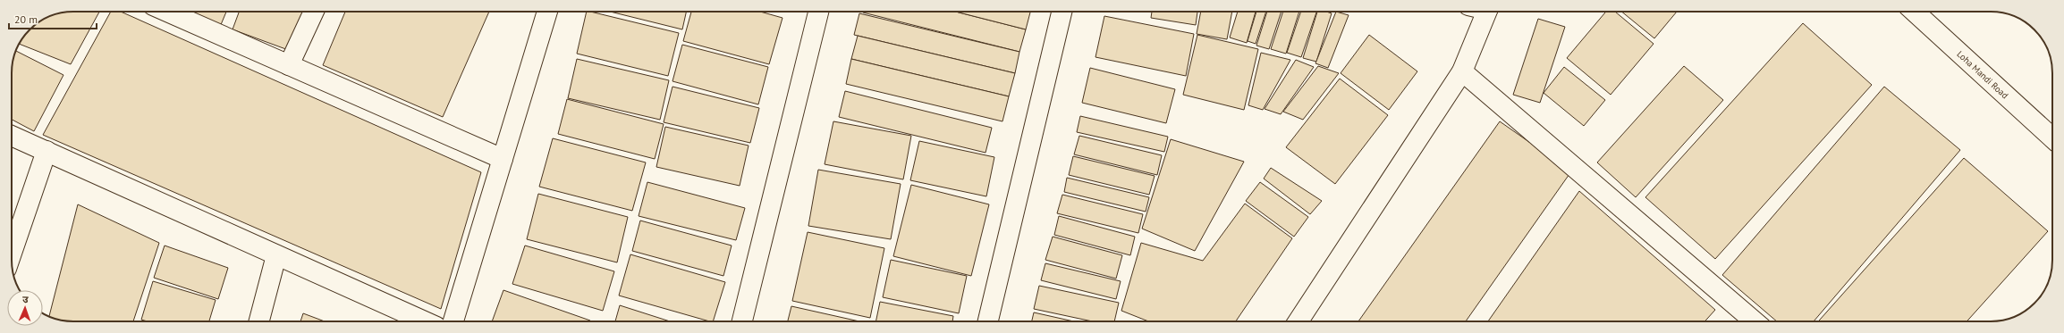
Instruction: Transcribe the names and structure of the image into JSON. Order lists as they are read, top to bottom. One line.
{"streets":{"street":["Loha Mandi Road"]},"scale_bar":"20 m","north":"top"}
